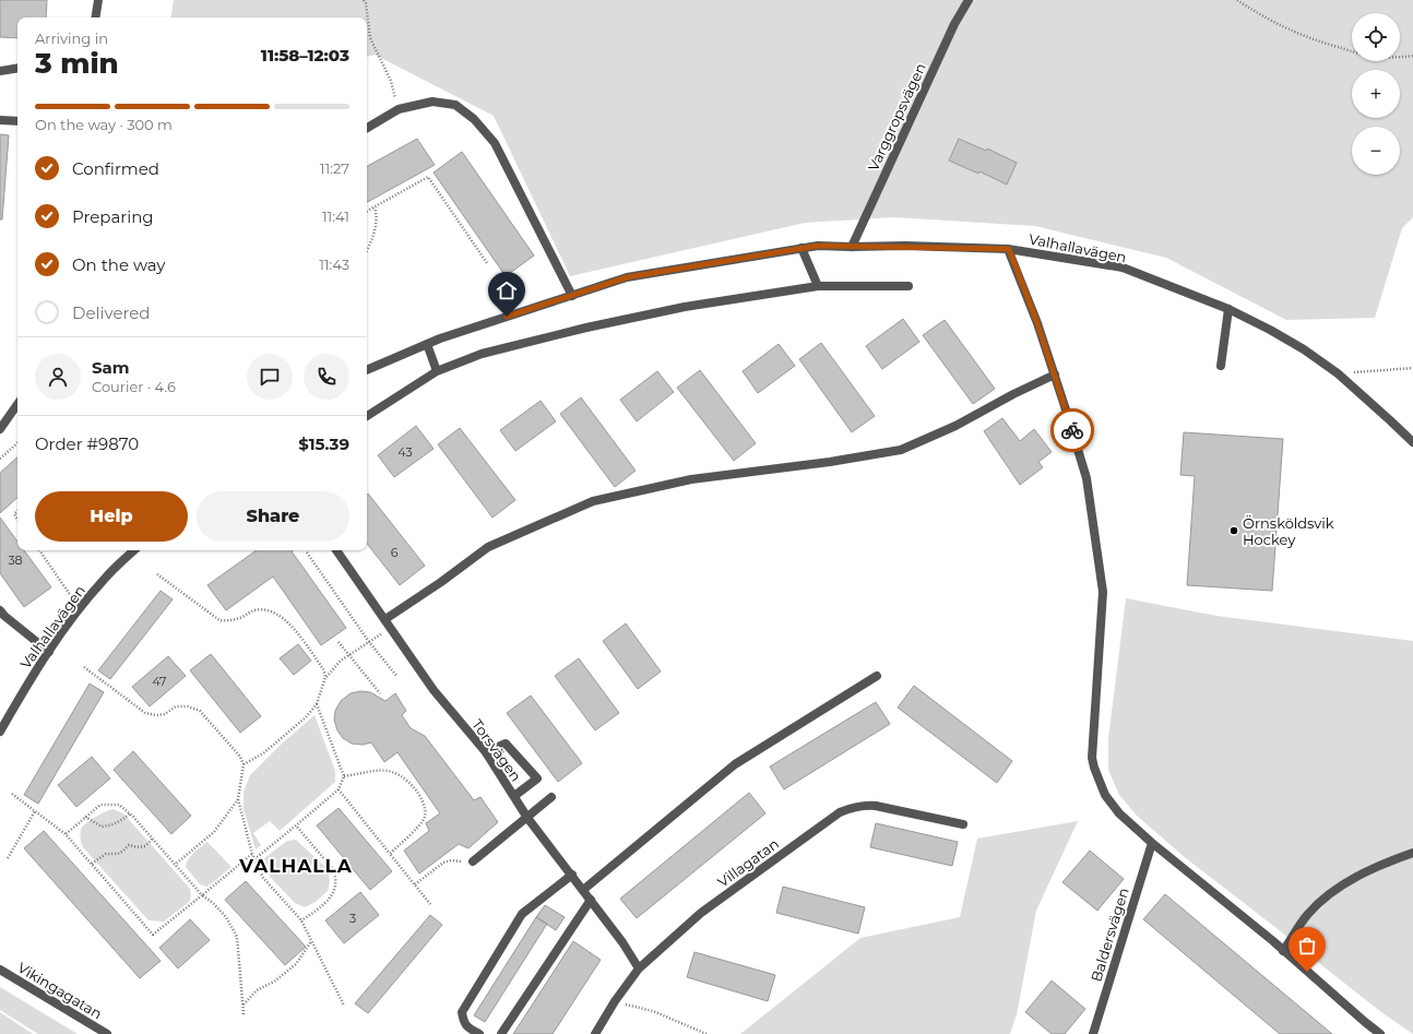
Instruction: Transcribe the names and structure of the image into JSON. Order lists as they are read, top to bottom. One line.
{"streets":{"street":["Varggropsvägen","Valhallavägen","Torsvägen","Villagatan","Baldersvägen","Vikingagatan"]},"crossings":[["Varggropsvägen","Valhallavägen"],["Torsvägen","Villagatan"]],"districts":["VALHALLA"],"places":["Örnsköldsvik Hockey"],"house_numbers":["43","6","38","47","3"],"page":{"map_buttons":["+","−"],"heading":["3 min","Arriving in","11:58–12:03"],"panel":["Sam","Courier · 4.6","Order #9870","$15.39"],"bar":"On the way · 300 m","list":[["Confirmed","11:27"],["Preparing","11:41"],["On the way","11:43"],"Delivered"],"buttons":["Help","Share"]}}
